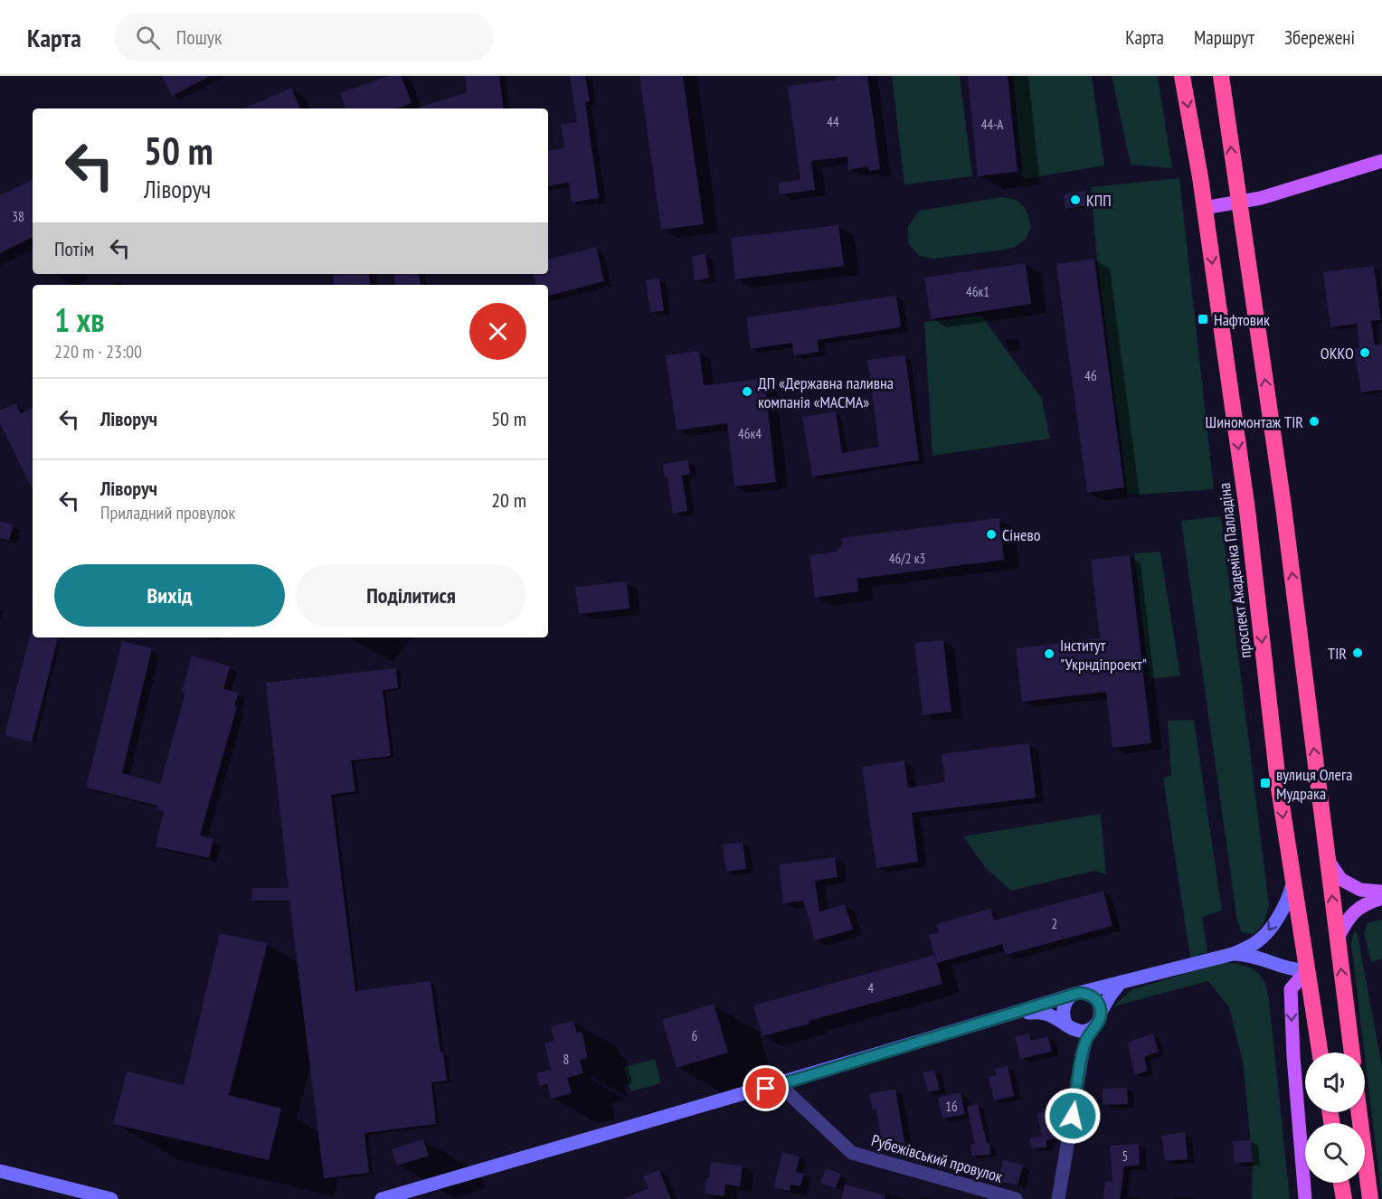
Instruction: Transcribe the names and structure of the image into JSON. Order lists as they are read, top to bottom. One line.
{"streets":{"highway":["проспект Академіка Палладіна"],"street":["Рубежівський провулок"]},"places":{"other":["КПП","ОККО","ДП «Державна паливна компанія «МАСМА»","Шиномонтаж TIR","Сінево","TIR","Інститут \"Укрндіпроект\""],"transit":["Нафтовик","вулиця Олега Мудрака"]},"house_numbers":["44","44-А","38","46к1","46","46к4","46/2 к3","2","4","6","8","16","5"],"page":{"header":"Карта","search":"Пошук","nav":["Карта","Маршрут","Збережені"],"turn":["50 m","Ліворуч"],"then":"Потім","heading":["1 хв","220 m · 23:00"],"list":[{"name":"Ліворуч","value":"50 m"},{"name":"Ліворуч","note":"Приладний провулок","value":"20 m"}],"buttons":["Вихід","Поділитися"]}}
